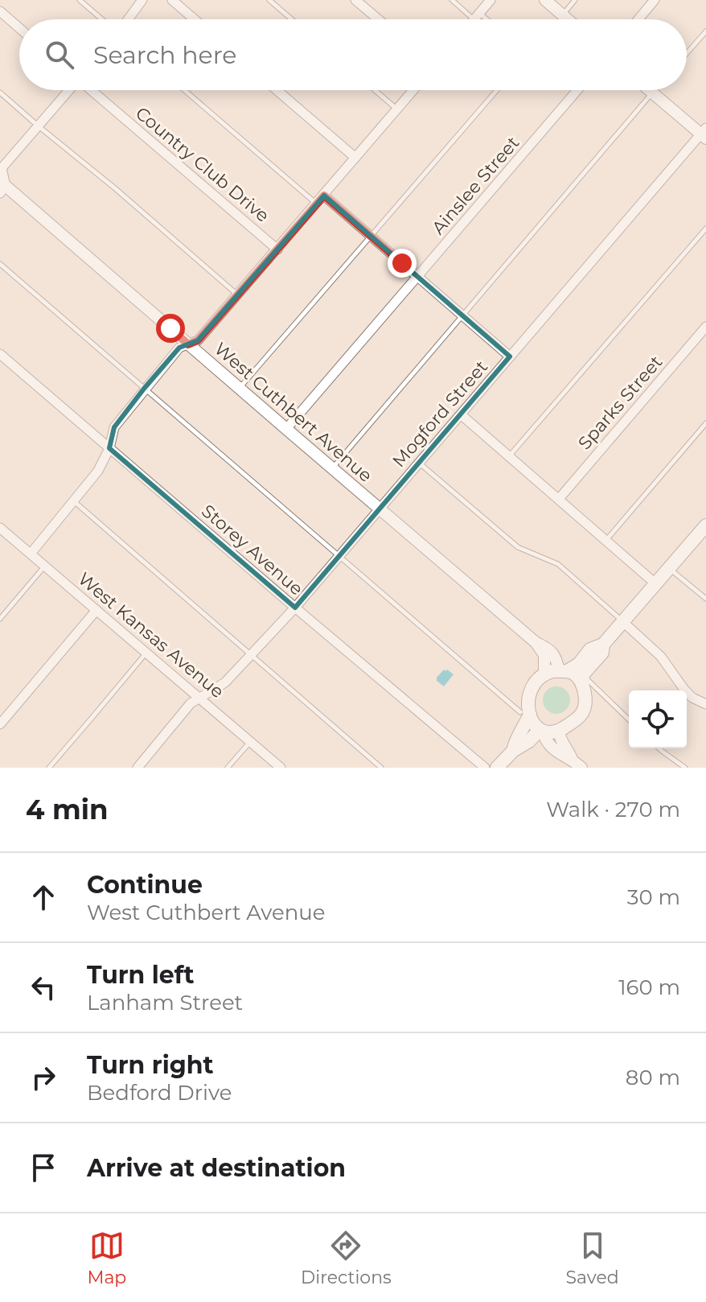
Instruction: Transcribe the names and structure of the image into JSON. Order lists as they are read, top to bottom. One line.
{"streets":{"street":["Country Club Drive","Ainslee Street","Sparks Street","West Cuthbert Avenue","Mogford Street","Storey Avenue","West Kansas Avenue"]},"crossings":[["Ainslee Street","West Cuthbert Avenue"],["West Cuthbert Avenue","Mogford Street"],["Mogford Street","Storey Avenue"],["Mogford Street","West Kansas Avenue"]],"page":{"search":"Search here","heading":["4 min","Walk · 270 m"],"list":[["Continue","West Cuthbert Avenue","30 m"],["Turn left","Lanham Street","160 m"],["Turn right","Bedford Drive","80 m"],"Arrive at destination"],"nav":["Map","Directions","Saved"]}}
